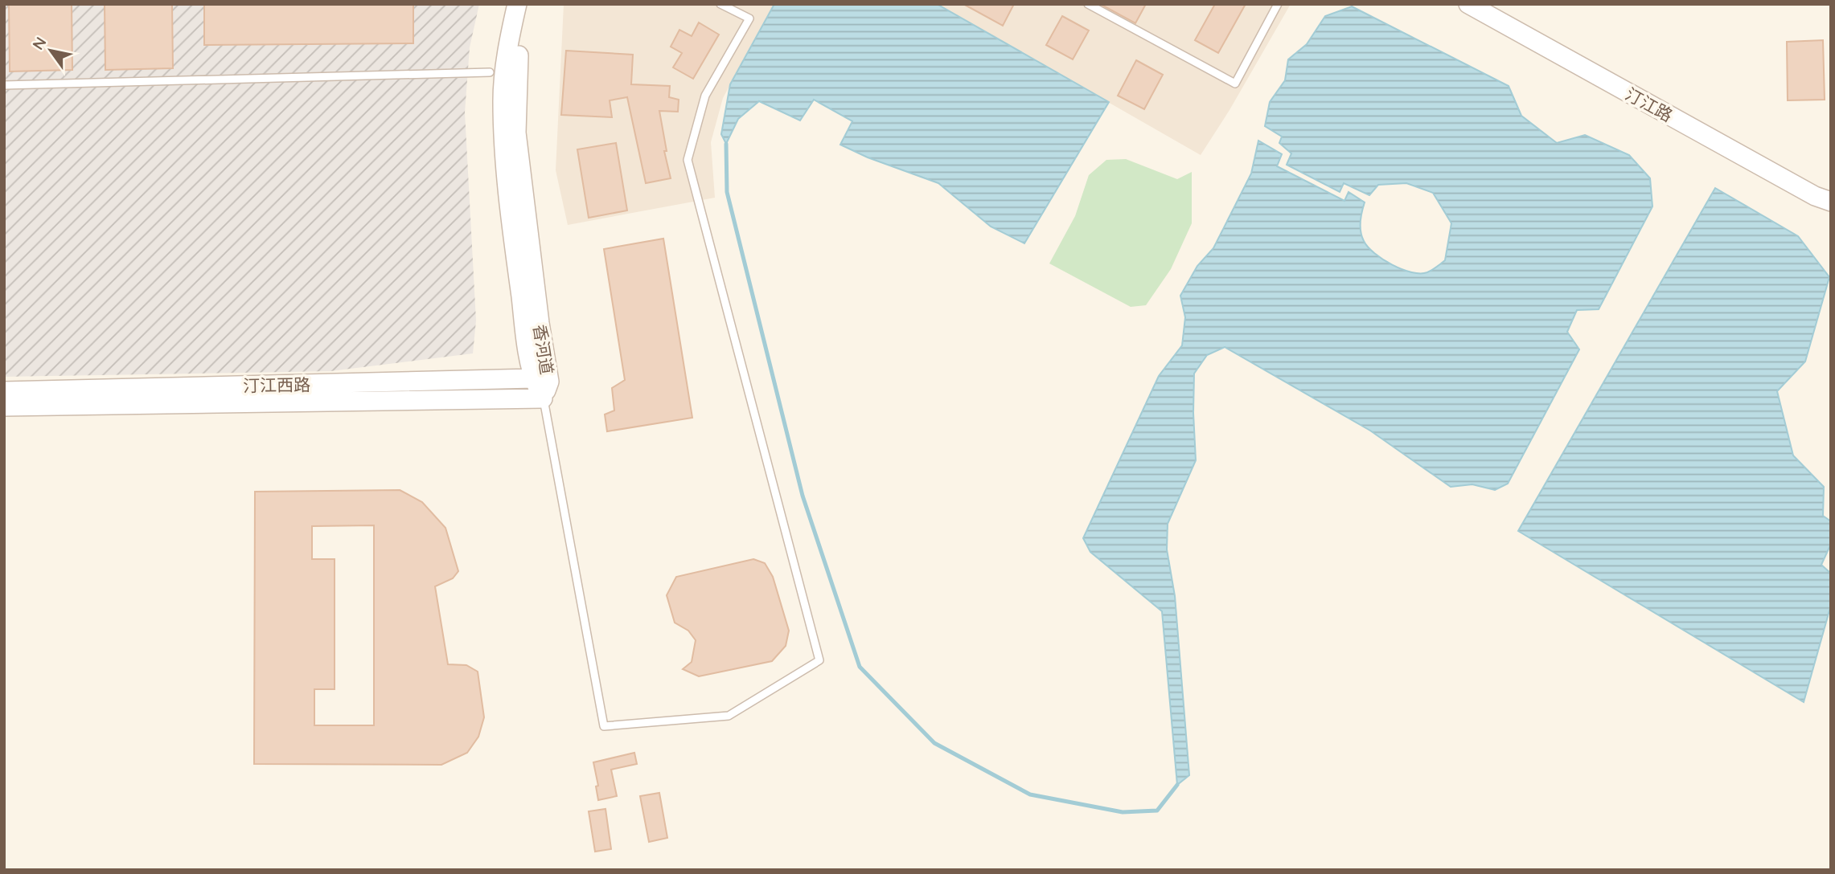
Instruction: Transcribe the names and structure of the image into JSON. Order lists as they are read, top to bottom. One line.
{"streets":{"street":["汀江路","香河道","汀江西路"]},"crossings":[["香河道","汀江西路"]],"north":"top left"}
